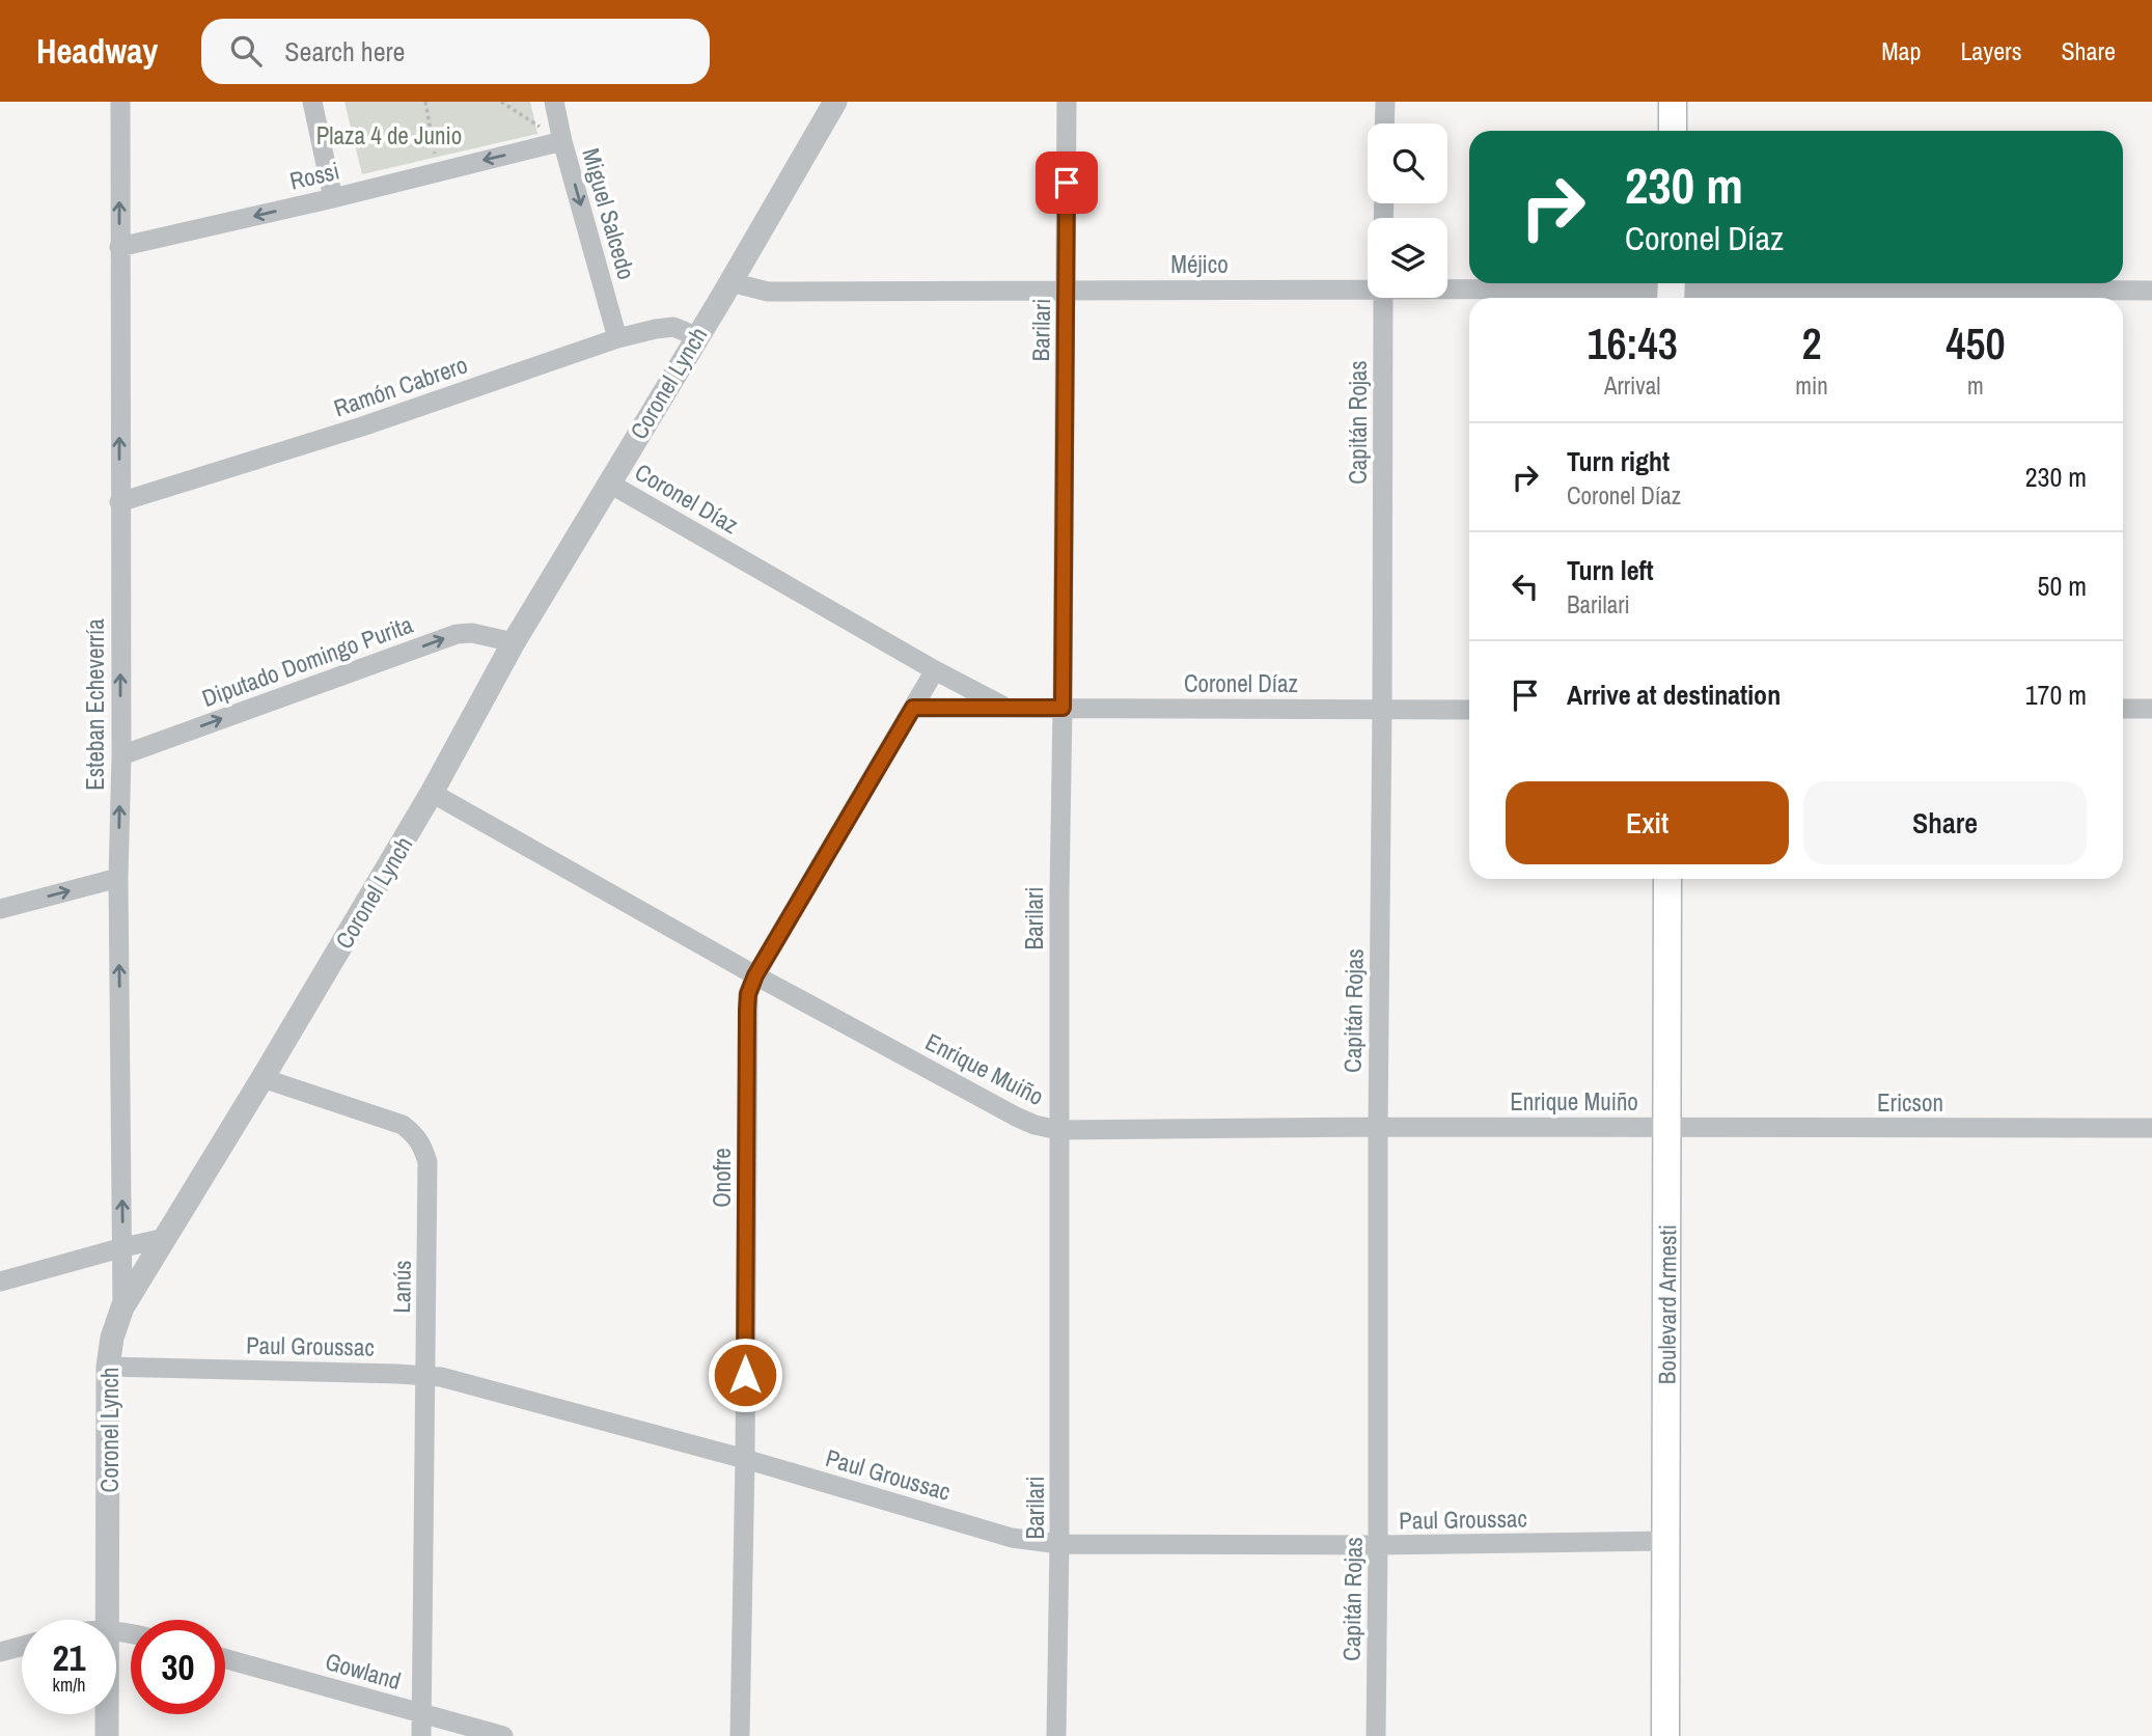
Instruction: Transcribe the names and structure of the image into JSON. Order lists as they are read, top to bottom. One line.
{"streets":{"main road":["Boulevard Armesti"],"street":["Rossi","Miguel Salcedo","Méjico","Barilari","Coronel Lynch","Ramón Cabrero","Capitán Rojas","Coronel Díaz","Diputado Domingo Purita","Esteban Echeverría","Enrique Muiño","Ericson","Onofre","Lanús","Paul Groussac","Gowland"]},"crossings":[["Rossi","Miguel Salcedo"],["Rossi","Esteban Echeverría"],["Miguel Salcedo","Ramón Cabrero"],["Méjico","Barilari"],["Méjico","Coronel Lynch"],["Barilari","Coronel Díaz"],["Barilari","Enrique Muiño"],["Barilari","Paul Groussac"],["Coronel Lynch","Ramón Cabrero"],["Coronel Lynch","Coronel Díaz"],["Coronel Lynch","Diputado Domingo Purita"],["Coronel Lynch","Esteban Echeverría"],["Coronel Lynch","Enrique Muiño"],["Coronel Lynch","Lanús"],["Coronel Lynch","Paul Groussac"],["Ramón Cabrero","Esteban Echeverría"],["Capitán Rojas","Coronel Díaz"],["Capitán Rojas","Enrique Muiño"],["Capitán Rojas","Paul Groussac"],["Coronel Díaz","Onofre"],["Diputado Domingo Purita","Esteban Echeverría"],["Enrique Muiño","Ericson"],["Enrique Muiño","Onofre"],["Enrique Muiño","Boulevard Armesti"],["Ericson","Boulevard Armesti"],["Onofre","Paul Groussac"],["Lanús","Paul Groussac"],["Lanús","Gowland"],["Boulevard Armesti","Paul Groussac"]],"one_way":["Rossi","Miguel Salcedo","Diputado Domingo Purita","Esteban Echeverría"],"parks":["Plaza 4 de Junio"],"page":{"header":"Headway","search":"Search here","nav":["Map","Layers","Share"],"turn":["230 m","Coronel Díaz"],"eta":["16:43","Arrival","2","min","450","m"],"list":[{"name":"Turn right","note":"Coronel Díaz","value":"230 m"},{"name":"Turn left","note":"Barilari","value":"50 m"},{"name":"Arrive at destination","value":"170 m"}],"buttons":["Exit","Share"],"speed":"21 km/h","limit":"30"}}
